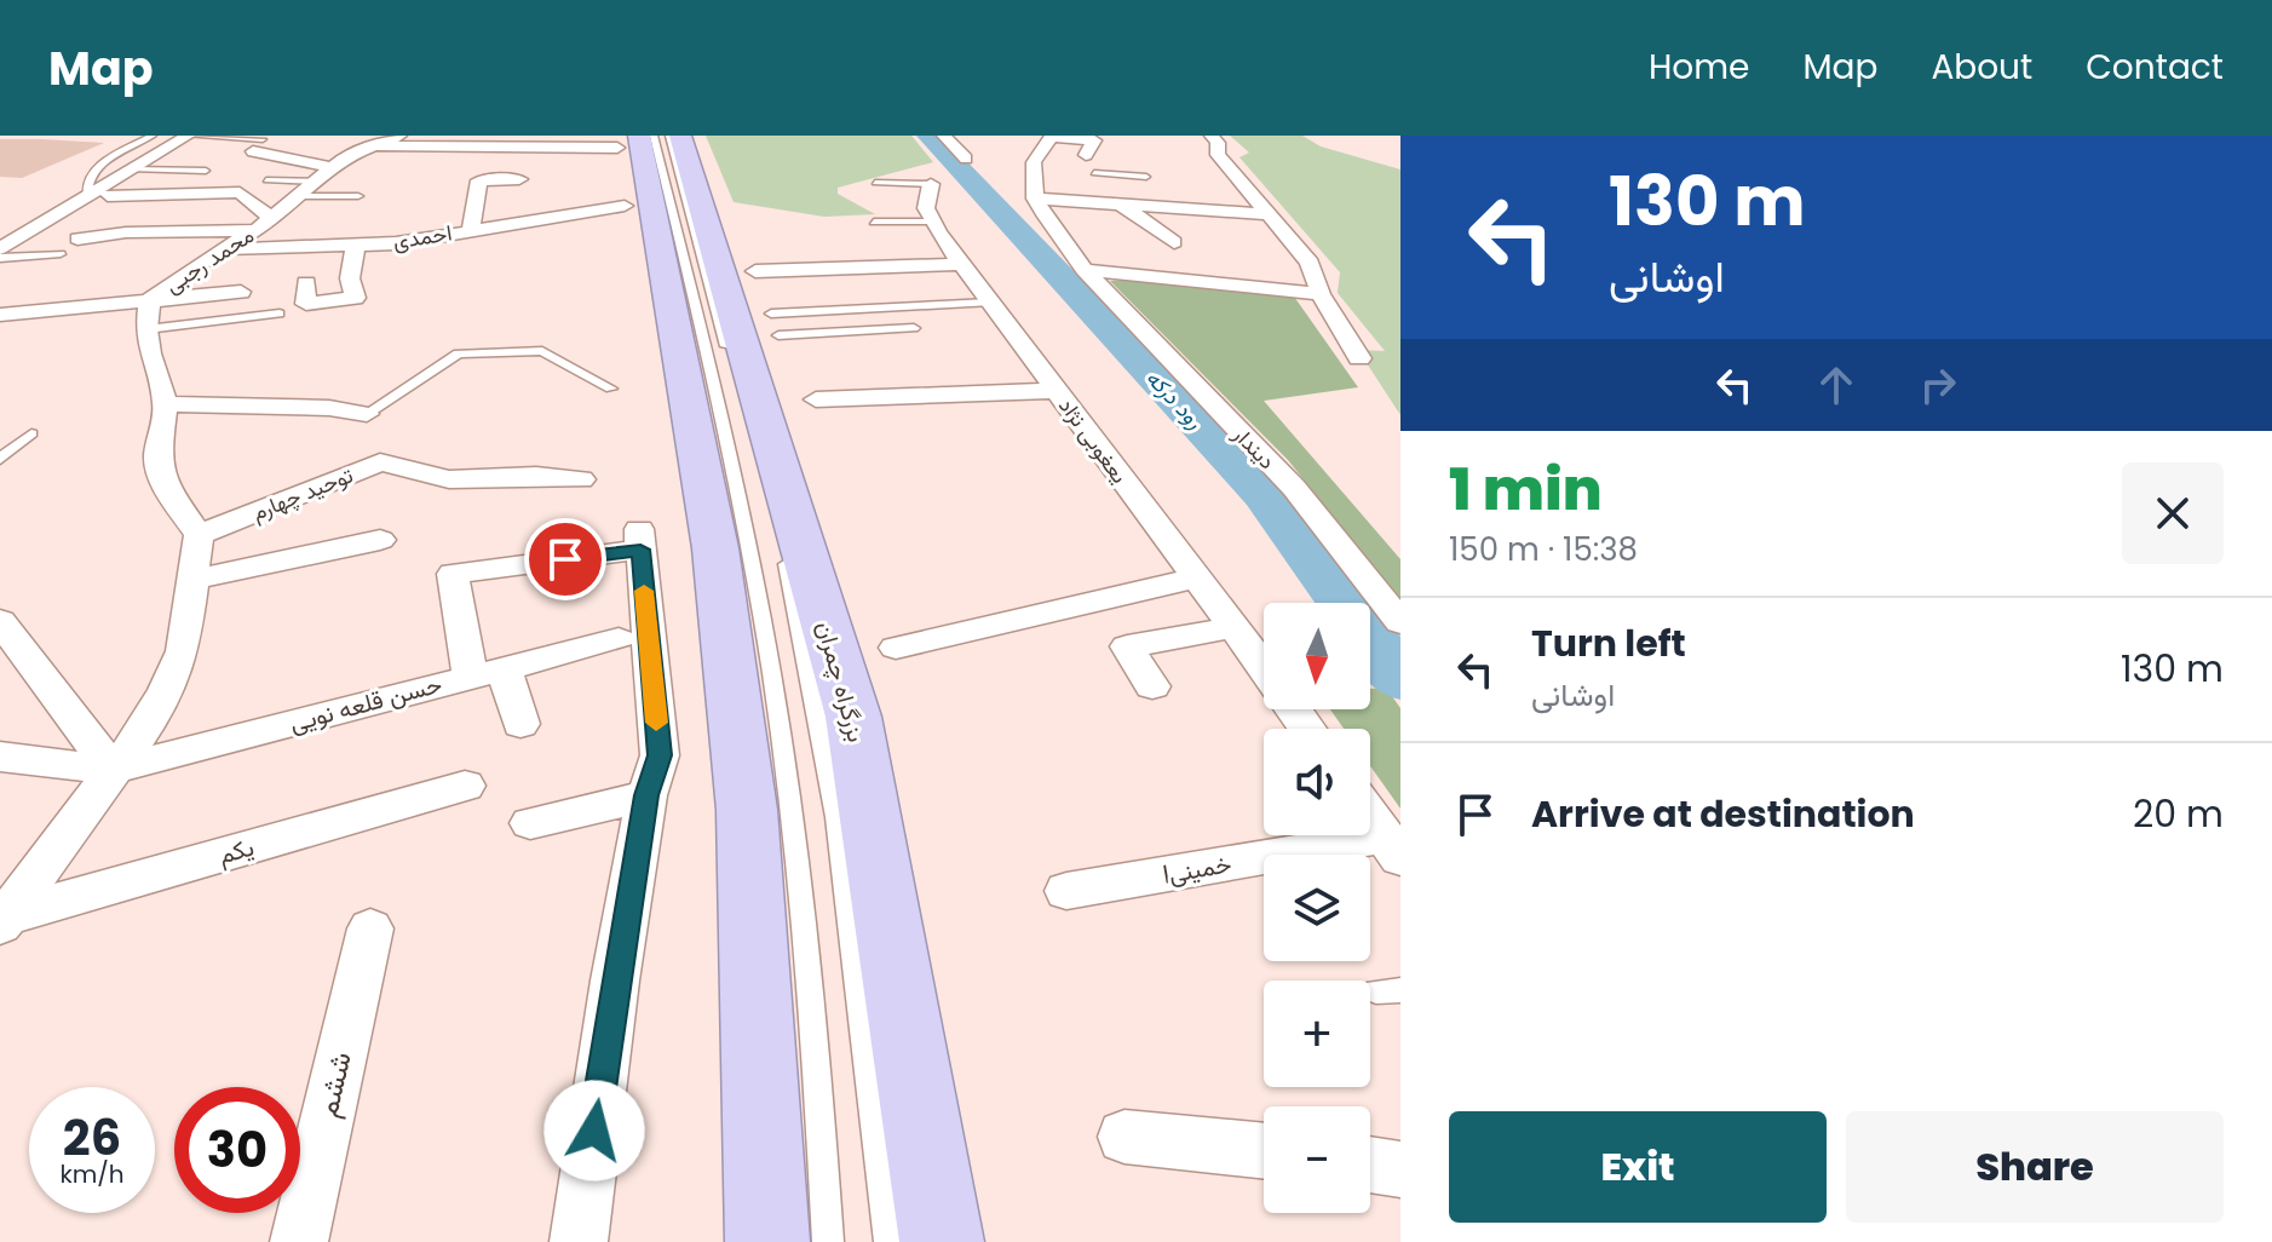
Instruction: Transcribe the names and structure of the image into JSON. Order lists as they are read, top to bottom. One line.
{"streets":{"highway":["بزرگراه چمران"],"street":["احمدی","محمد رجبی","یعغوبی نژاد","دیندار","توحید چهارم","حسن قلعه نویی","یکم","lخمینی","ششم"]},"crossings":[["احمدی","محمد رجبی"]],"water":["رود درکه"],"north":"bottom","page":{"header":"Map","nav":["Home","Map","About","Contact"],"turn":["130 m","اوشانی"],"heading":["1 min","150 m · 15:38"],"list":[{"name":"Turn left","note":"اوشانی","value":"130 m"},{"name":"Arrive at destination","value":"20 m"}],"map_buttons":["+","−"],"speed":"26 km/h","limit":"30","buttons":["Exit","Share"]}}
